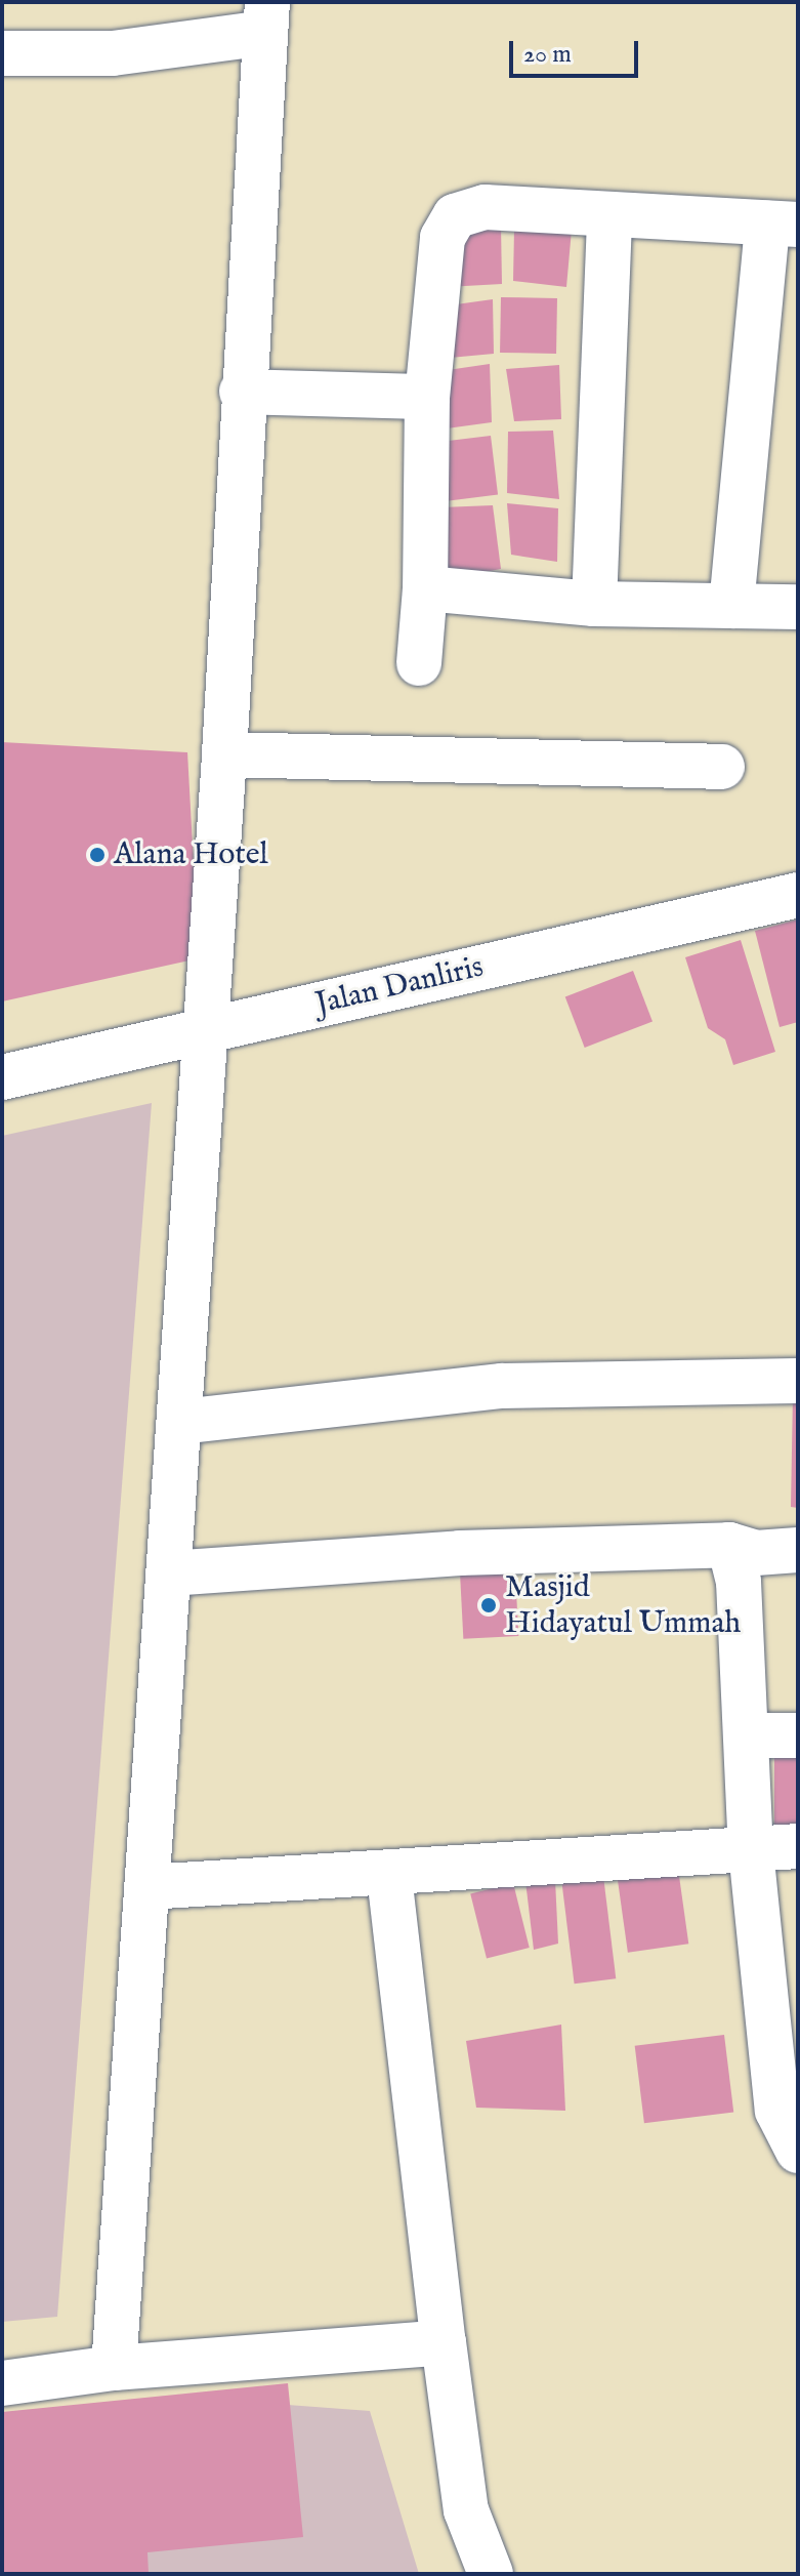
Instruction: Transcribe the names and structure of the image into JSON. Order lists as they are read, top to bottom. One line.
{"streets":{"street":["Jalan Danliris"]},"places":["Alana Hotel","Masjid Hidayatul Ummah"],"scale_bar":"20 m"}
